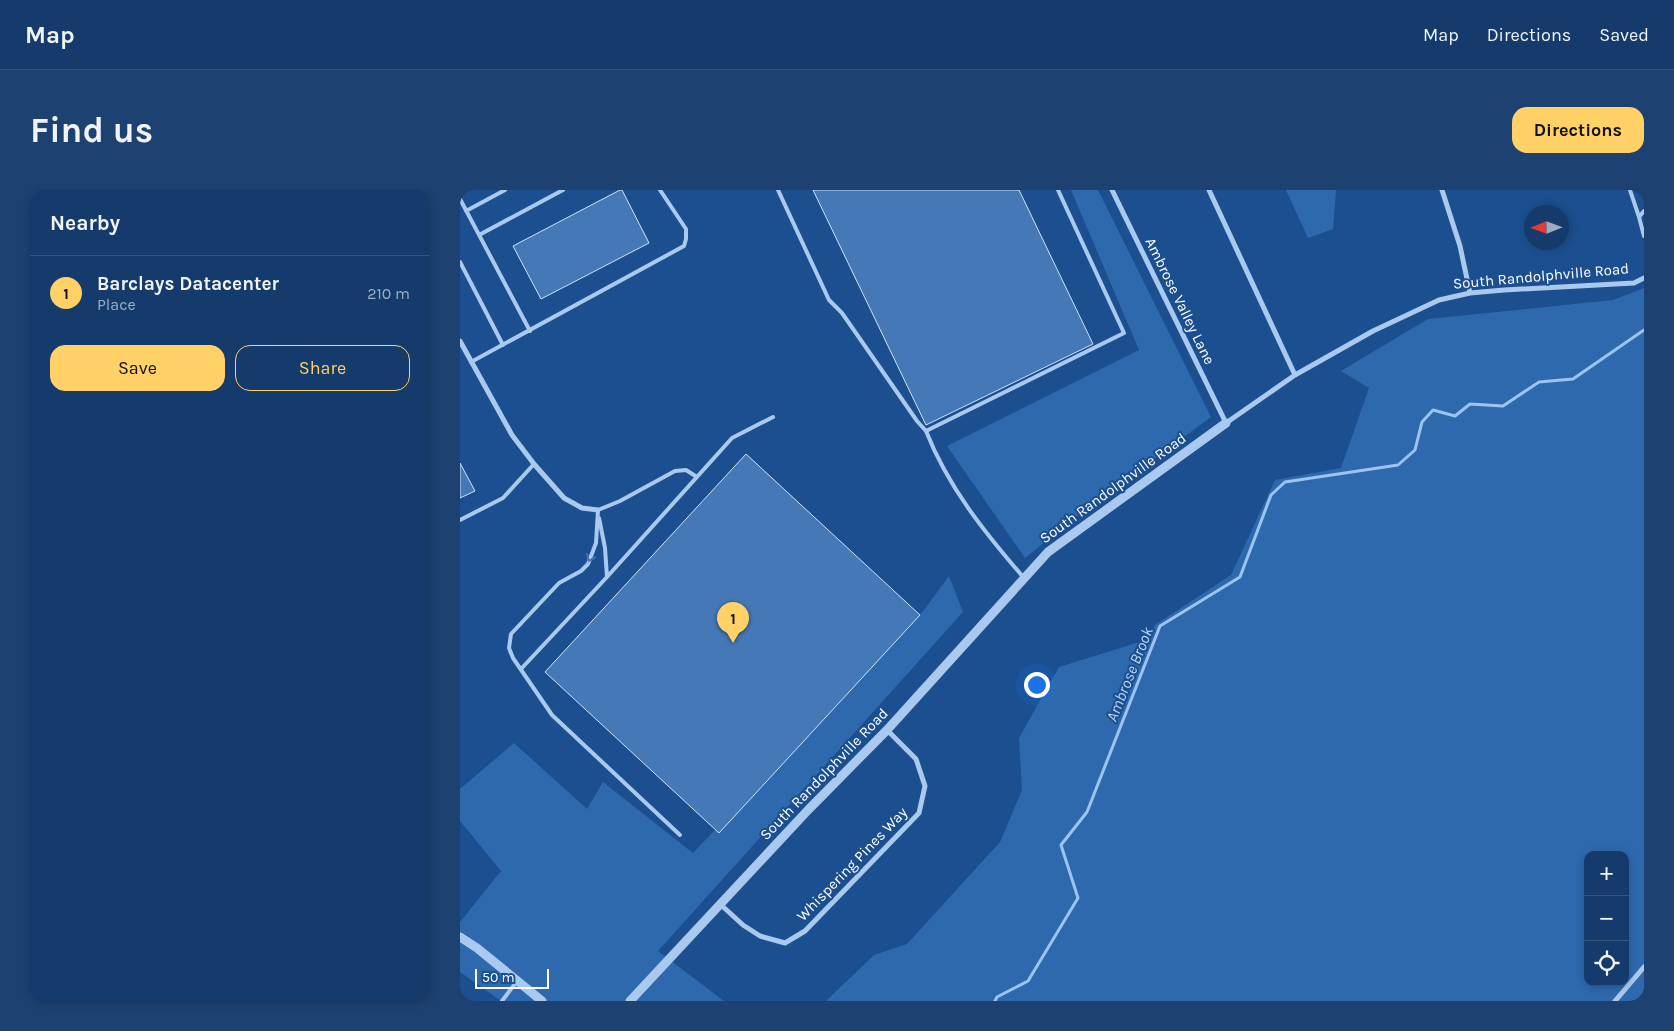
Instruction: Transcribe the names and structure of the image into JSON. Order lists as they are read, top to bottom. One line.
{"streets":{"street":["South Randolphville Road","Ambrose Valley Lane","Whispering Pines Way"]},"crossings":[["South Randolphville Road","Ambrose Valley Lane"],["South Randolphville Road","Whispering Pines Way"]],"water":["Ambrose Brook"],"scale_bar":"50 m","north":"left","page":{"header":"Map","nav":["Map","Directions","Saved"],"buttons":["Directions",["Save","Share"]],"title":"Find us","heading":"Nearby","list":[{"mark":"1","name":"Barclays Datacenter","note":"Place","value":"210 m"}],"pins":"1","map_buttons":["+","−"],"scale":"50 m"}}
